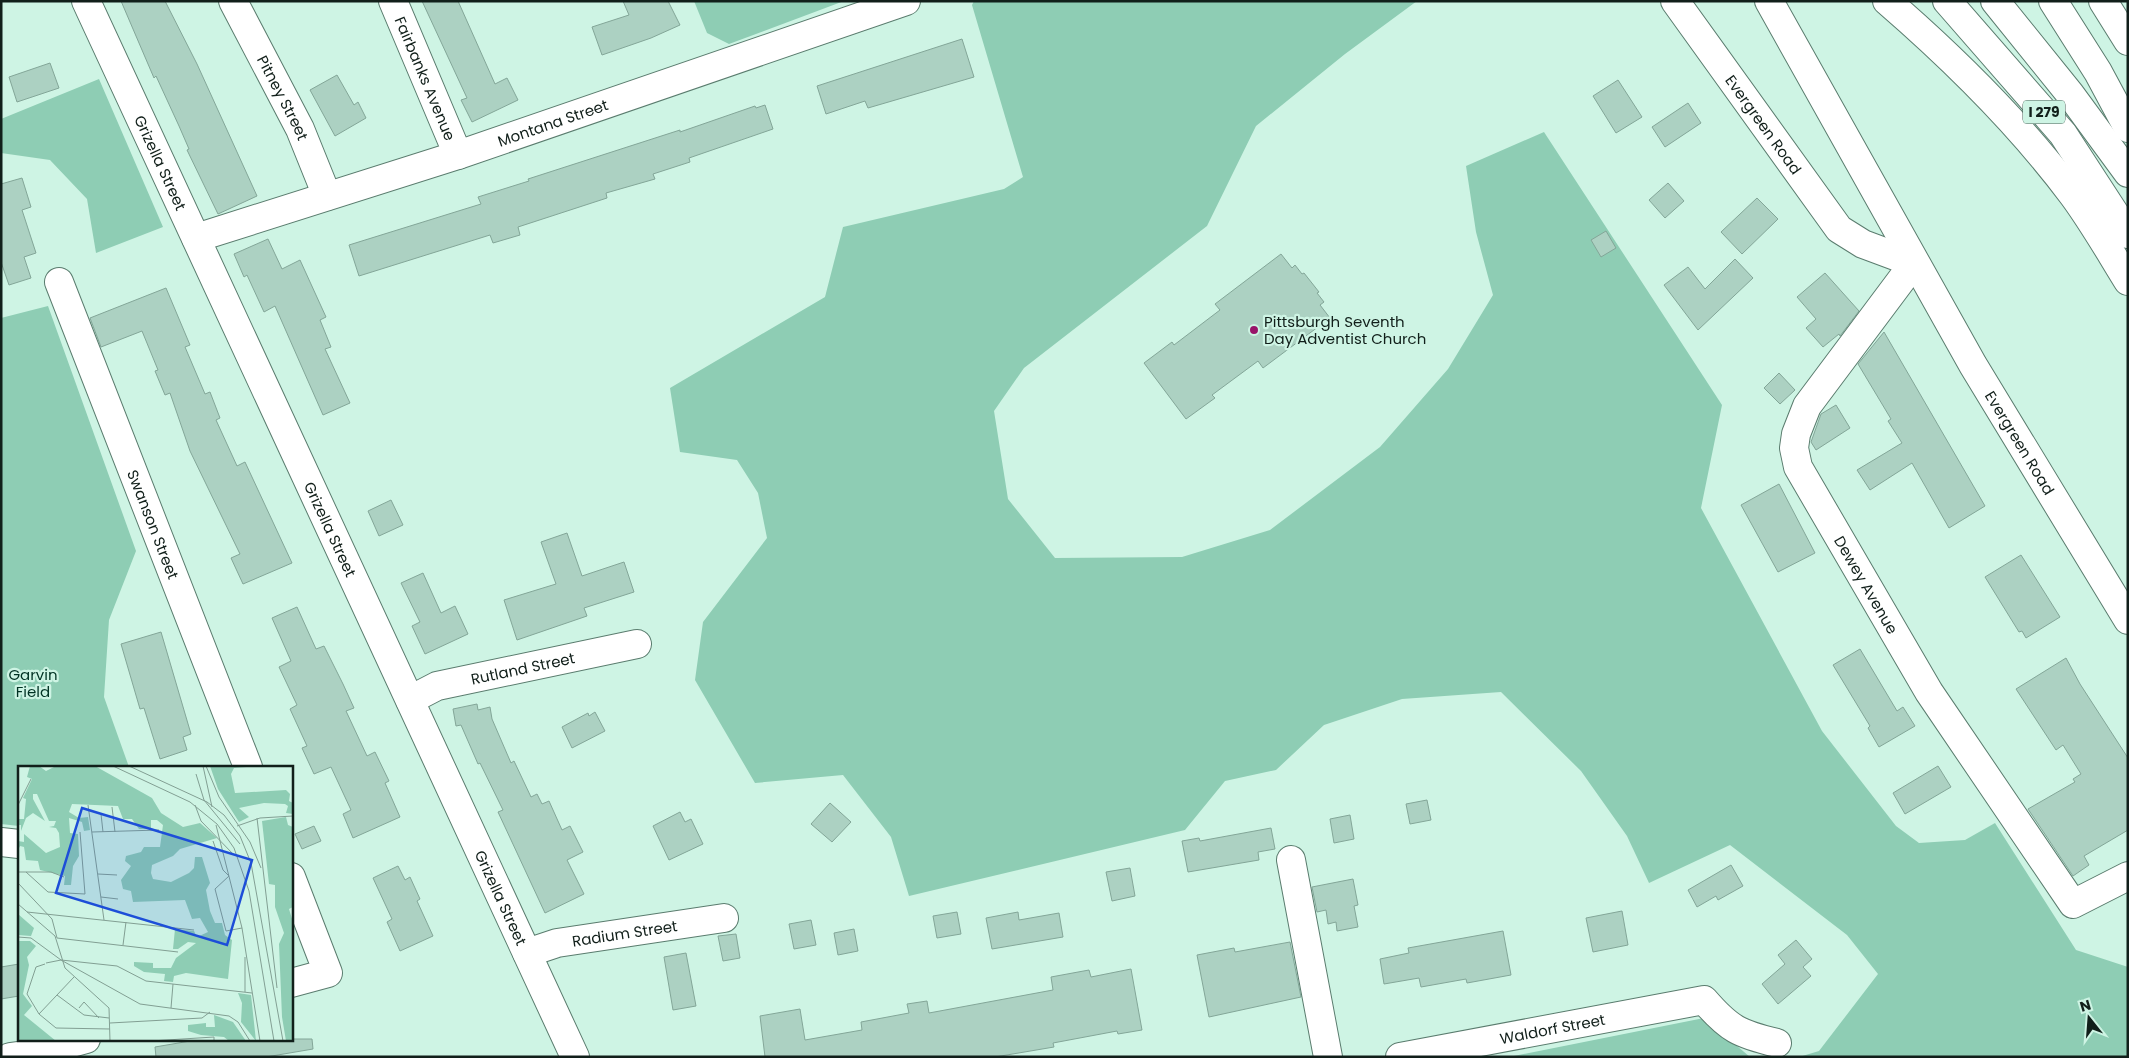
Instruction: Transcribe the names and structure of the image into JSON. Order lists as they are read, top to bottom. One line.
{"streets":{"main road":["Fairbanks Avenue","Pitney Street","I 279","Montana Street","Evergreen Road","Grizella Street","Swanson Street","Dewey Avenue","Rutland Street","Radium Street","Waldorf Street"]},"crossings":[["Fairbanks Avenue","Montana Street"],["Pitney Street","Montana Street"],["Montana Street","Grizella Street"],["Evergreen Road","Dewey Avenue"],["Grizella Street","Rutland Street"],["Grizella Street","Radium Street"]],"parks":["Garvin Field"],"places":["Pittsburgh Seventh Day Adventist Church"],"north":"top"}
